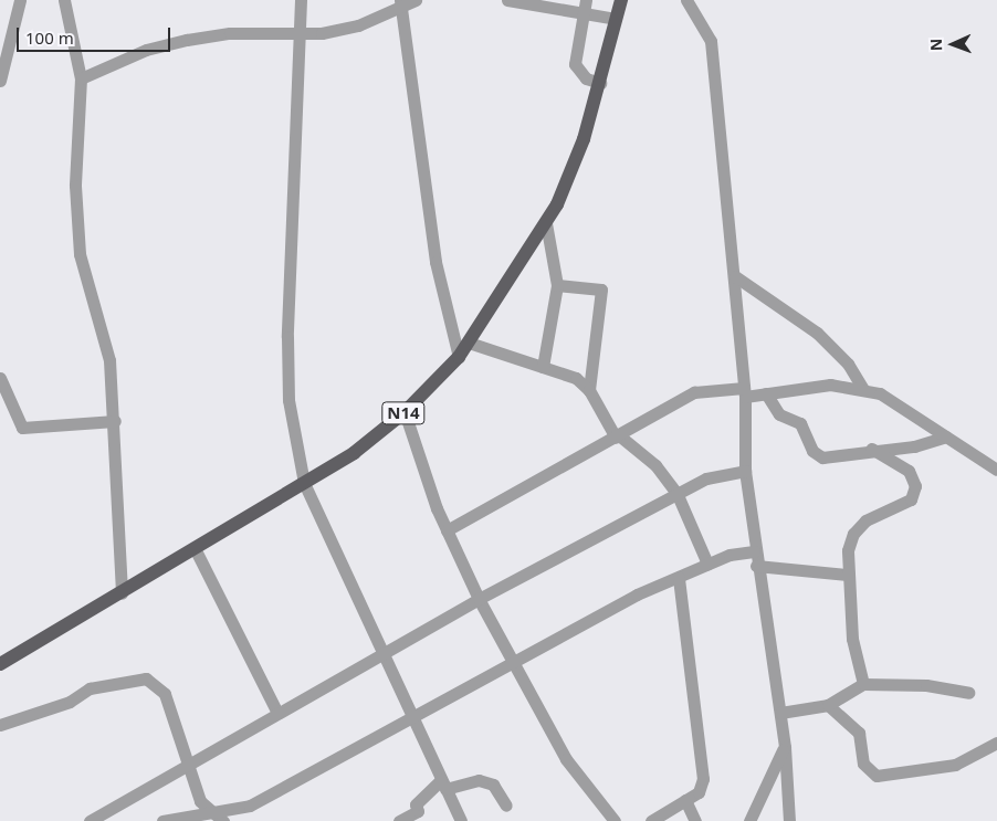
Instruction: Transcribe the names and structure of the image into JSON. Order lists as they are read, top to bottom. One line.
{"streets":{"main road":["N14"]},"scale_bar":"100 m","north":"left"}
